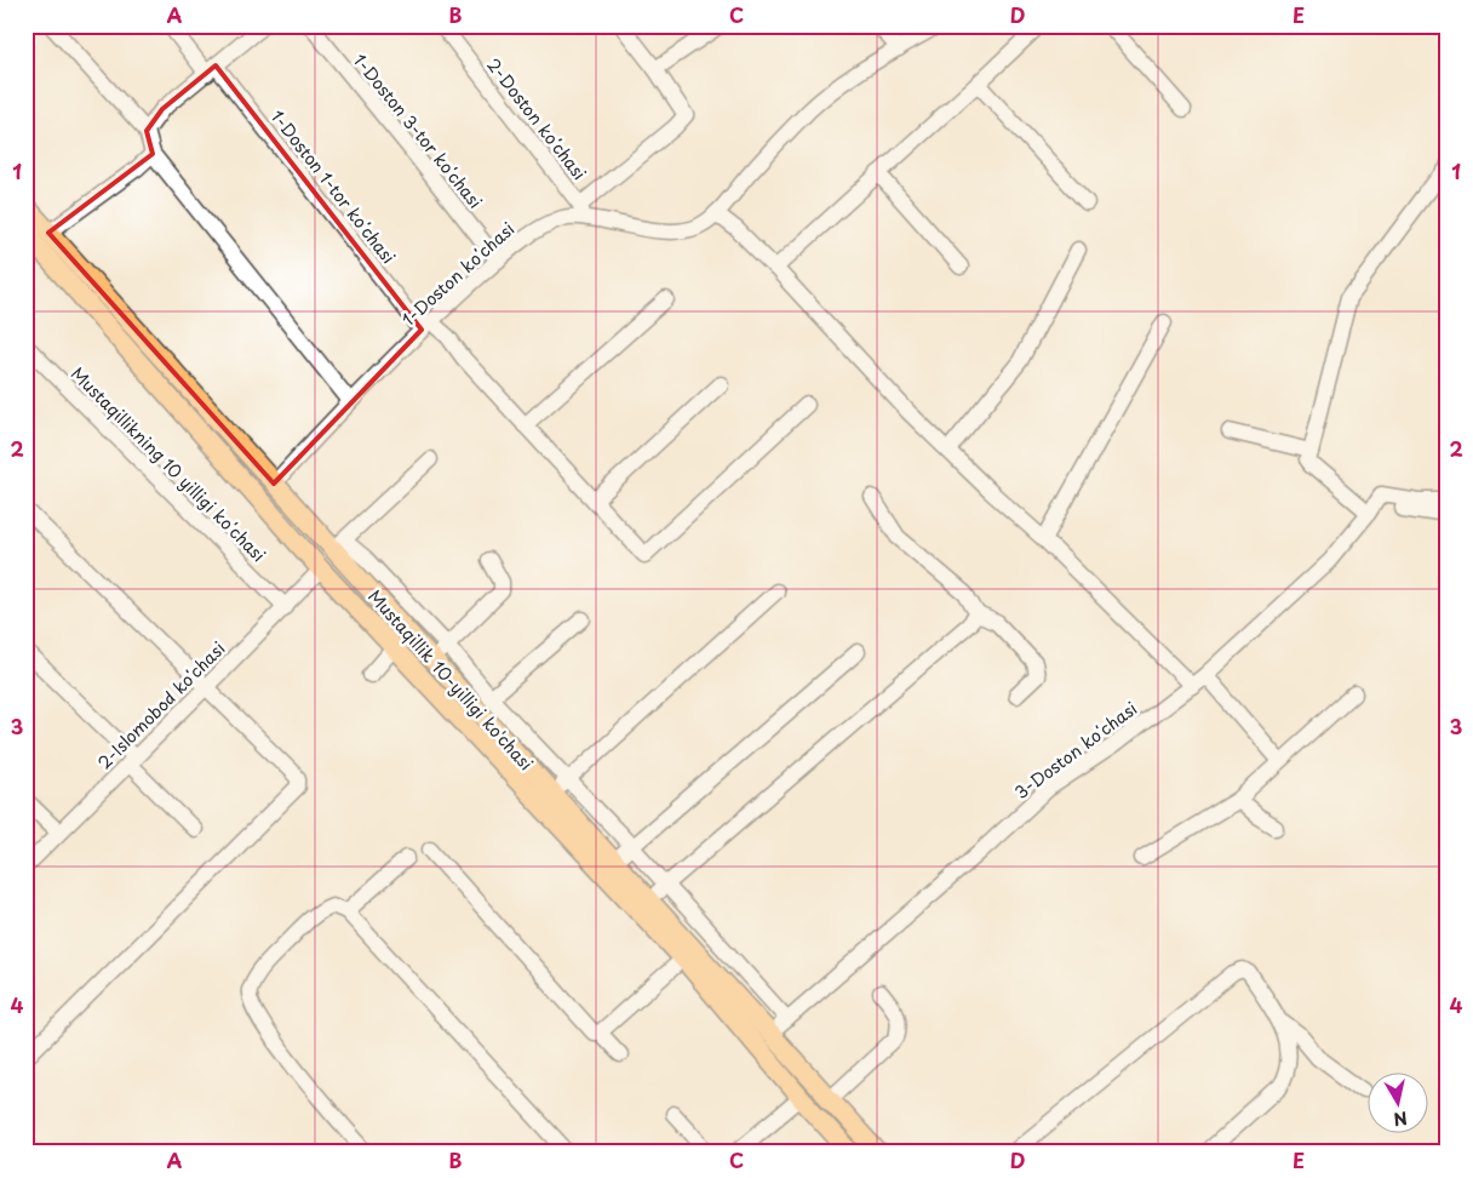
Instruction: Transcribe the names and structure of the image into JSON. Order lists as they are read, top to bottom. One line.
{"streets":{"main road":["Mustaqillik 10-yilligi ko'chasi"],"street":["2-Doston koʻchasi","1-Doston 3-tor koʻchasi","1-Doston 1-tor koʻchasi","1-Doston koʻchasi","Mustaqillikning 10 yilligi koʻchasi","2-Islomobod koʻchasi","3-Doston koʻchasi"]},"crossings":[["2-Doston koʻchasi","1-Doston koʻchasi"],["1-Doston 3-tor koʻchasi","1-Doston koʻchasi"],["1-Doston 1-tor koʻchasi","1-Doston koʻchasi"],["1-Doston koʻchasi","Mustaqillik 10-yilligi ko'chasi"],["Mustaqillikning 10 yilligi koʻchasi","2-Islomobod koʻchasi"],["Mustaqillik 10-yilligi ko'chasi","2-Islomobod koʻchasi"],["Mustaqillik 10-yilligi ko'chasi","3-Doston koʻchasi"]],"north":"bottom","grid":{"columns":["A","B","C","D","E"],"rows":["1","2","3","4"]}}
